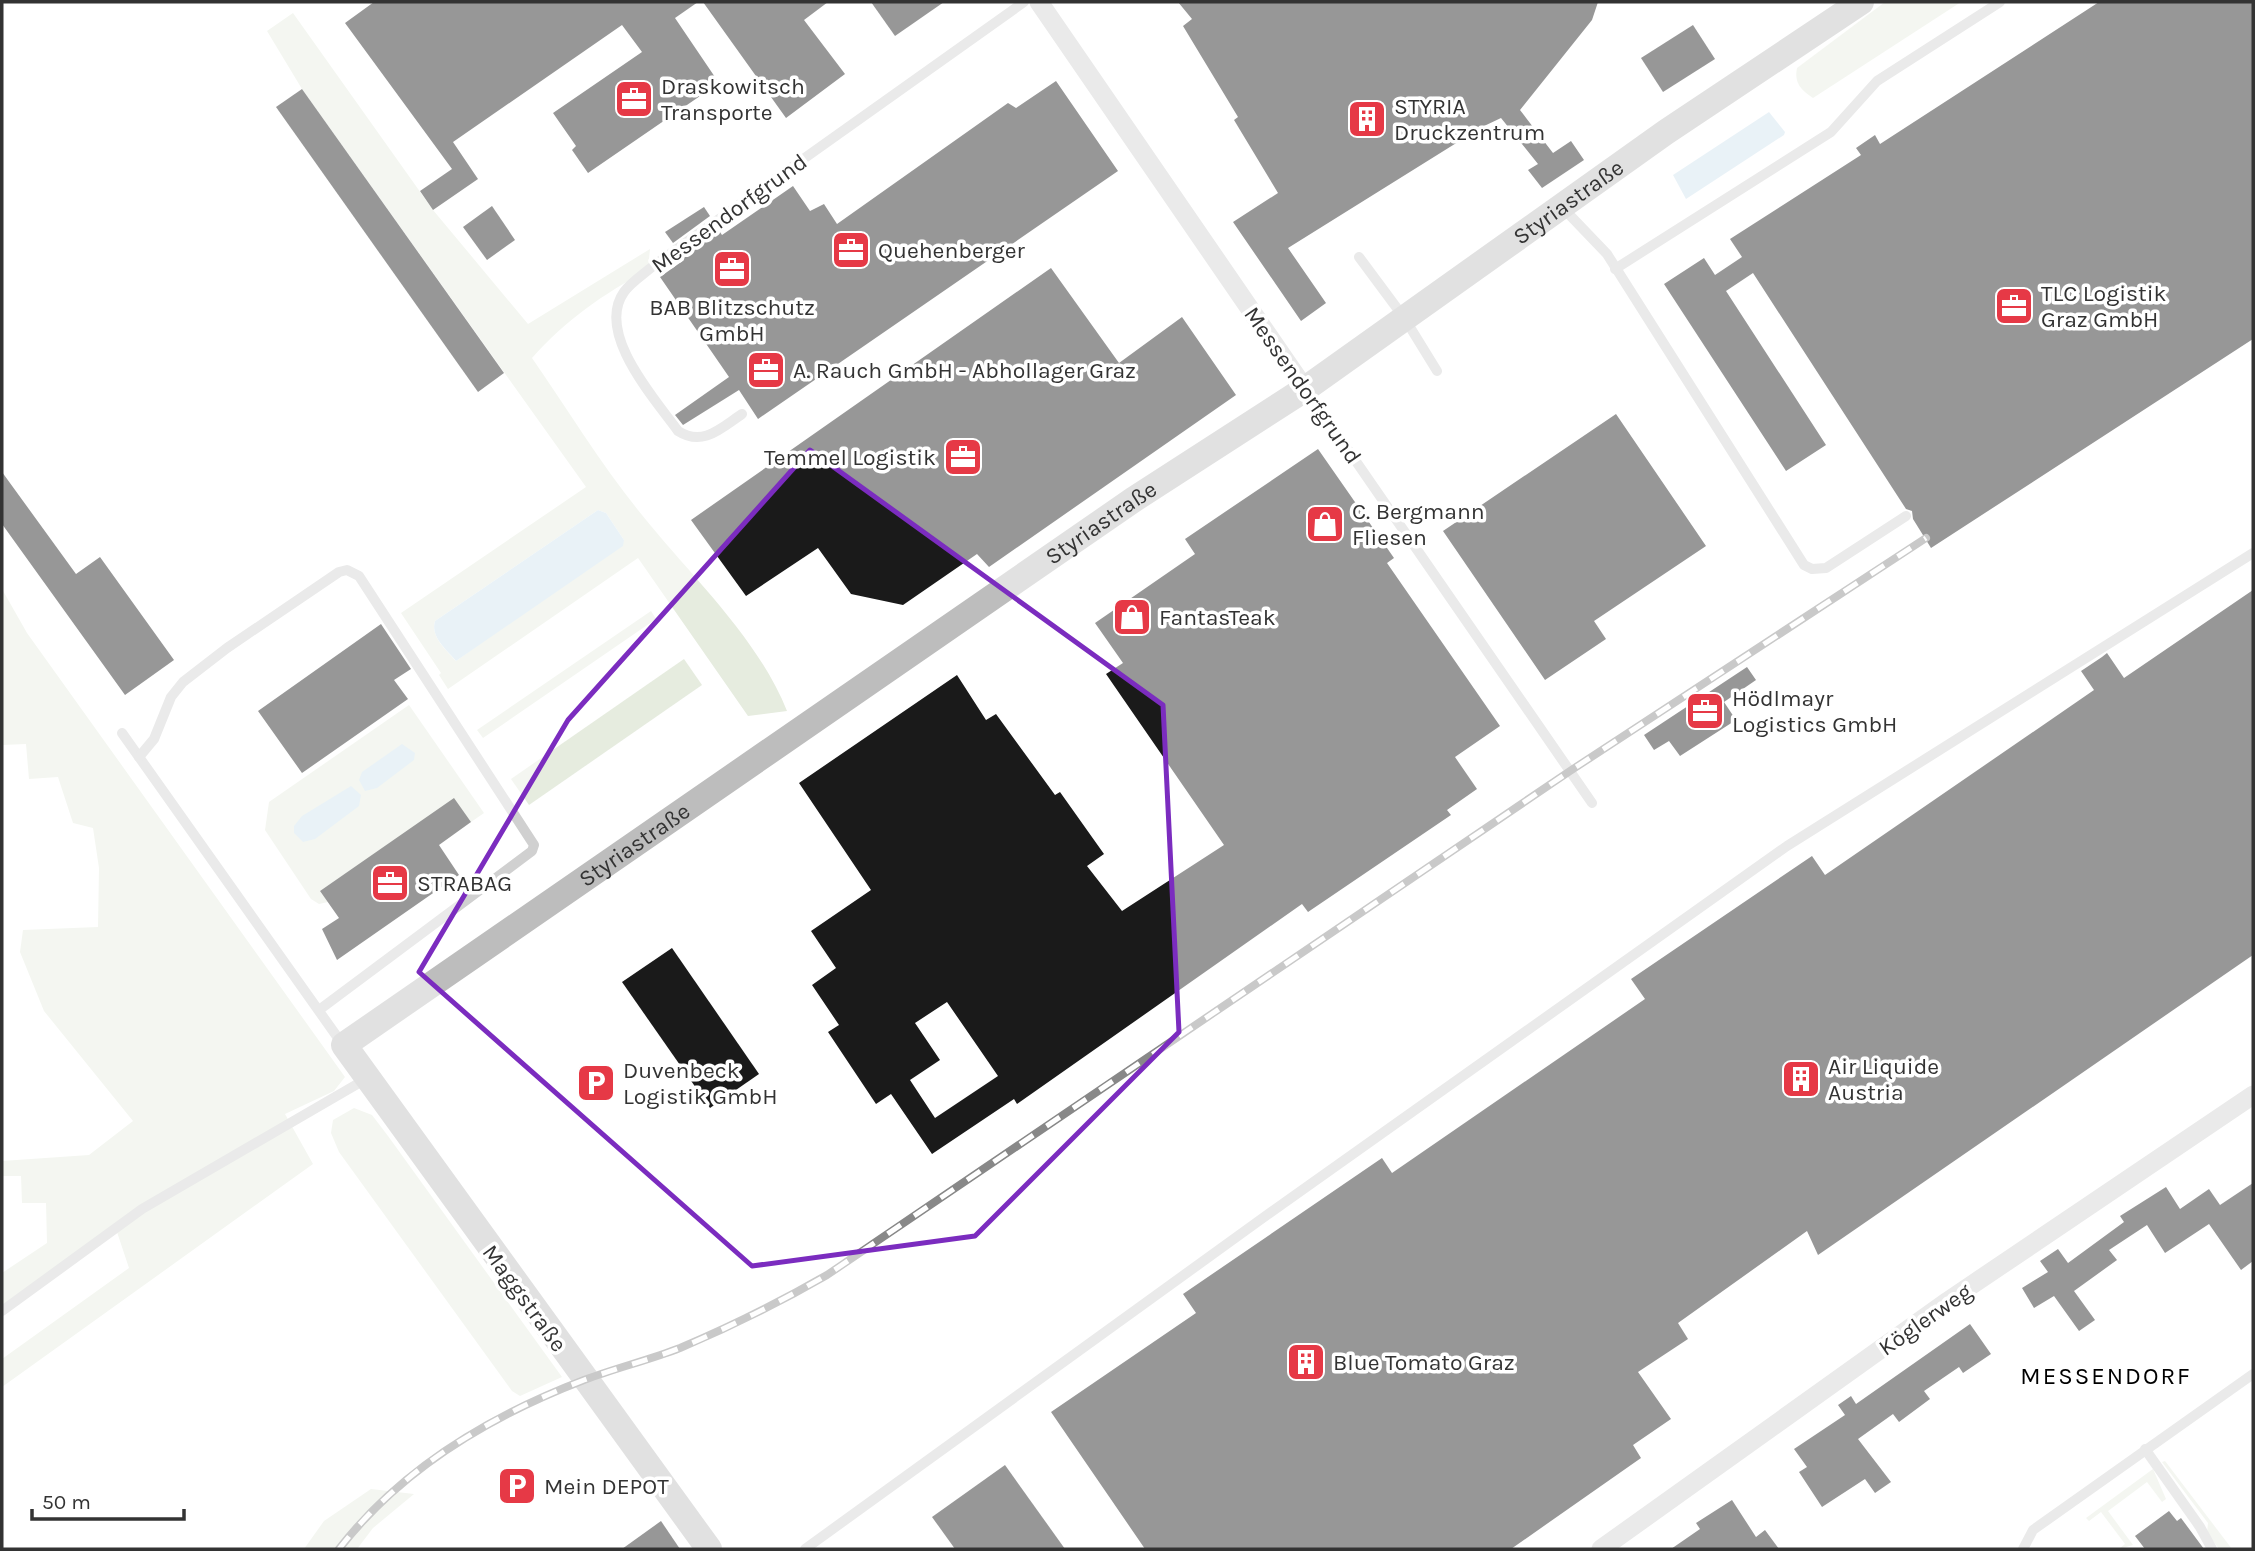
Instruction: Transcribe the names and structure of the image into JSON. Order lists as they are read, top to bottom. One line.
{"streets":{"street":["Styriastraße","Messendorfgrund","Maggstraße","Köglerweg"]},"crossings":[["Styriastraße","Messendorfgrund"],["Styriastraße","Maggstraße"]],"districts":["MESSENDORF"],"places":{"office":["Draskowitsch Transporte","Quehenberger","BAB Blitzschutz GmbH","TLC Logistik Graz GmbH","A. Rauch GmbH - Abhollager Graz","Temmel Logistik","Hödlmayr Logistics GmbH","STRABAG"],"building":["STYRIA Druckzentrum","Air Liquide Austria","Blue Tomato Graz"],"shop":["C. Bergmann Fliesen","FantasTeak"],"parking":["Duvenbeck Logistik GmbH","Mein DEPOT"]},"scale_bar":"50 m"}
